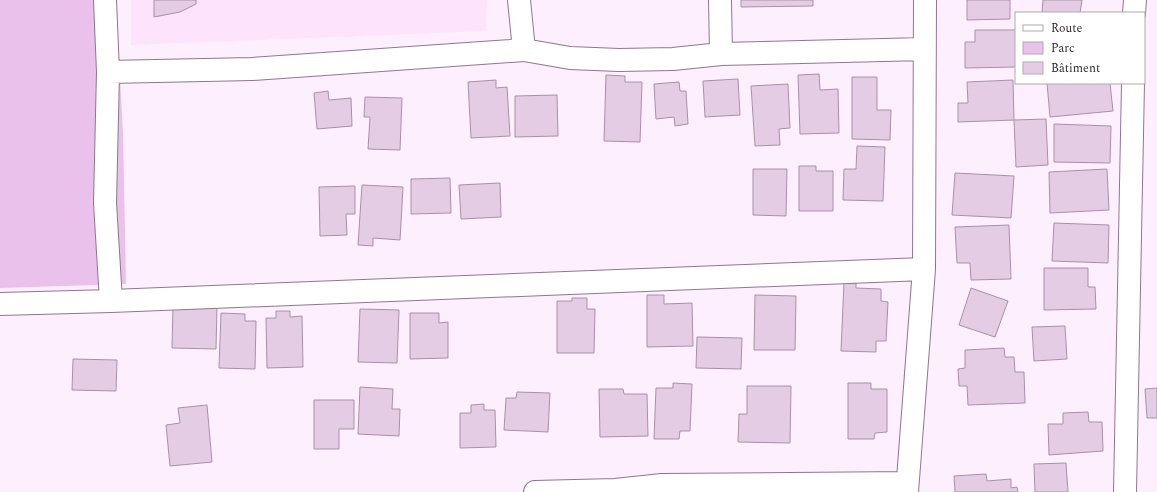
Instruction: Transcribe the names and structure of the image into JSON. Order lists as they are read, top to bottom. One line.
{"legend":["Route","Parc","Bâtiment"]}
